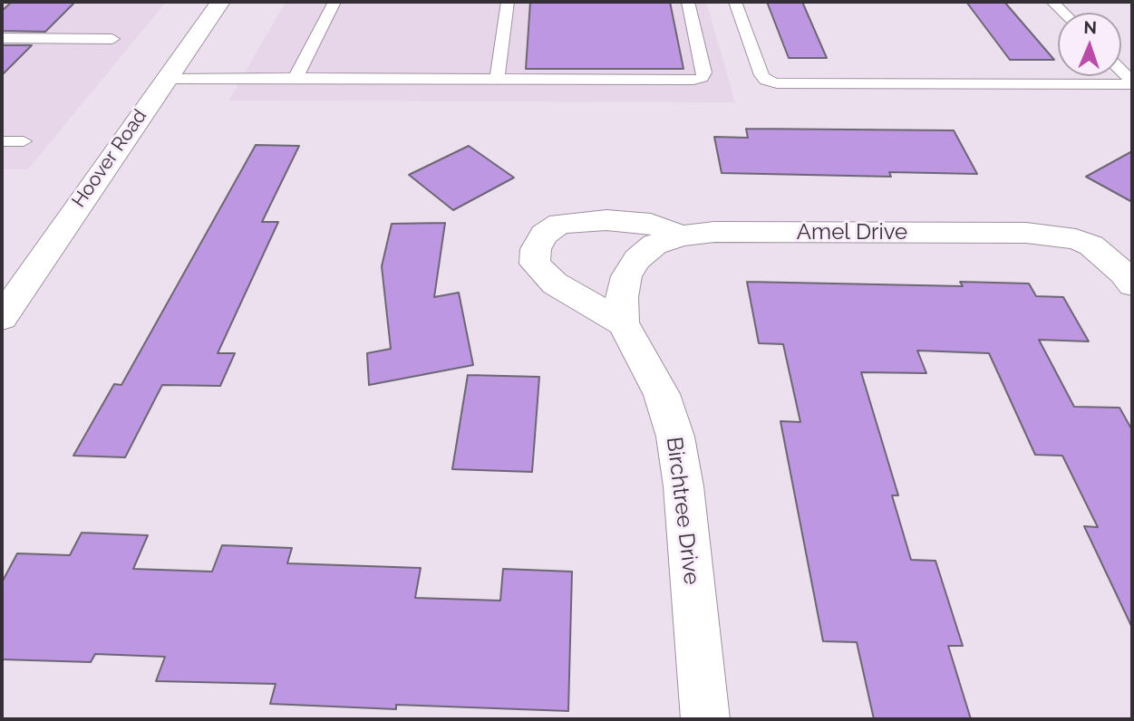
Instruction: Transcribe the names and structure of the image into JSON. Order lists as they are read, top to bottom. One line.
{"streets":{"street":["Hoover Road","Amel Drive","Birchtree Drive"]},"crossings":[["Amel Drive","Birchtree Drive"]],"north":"top"}
